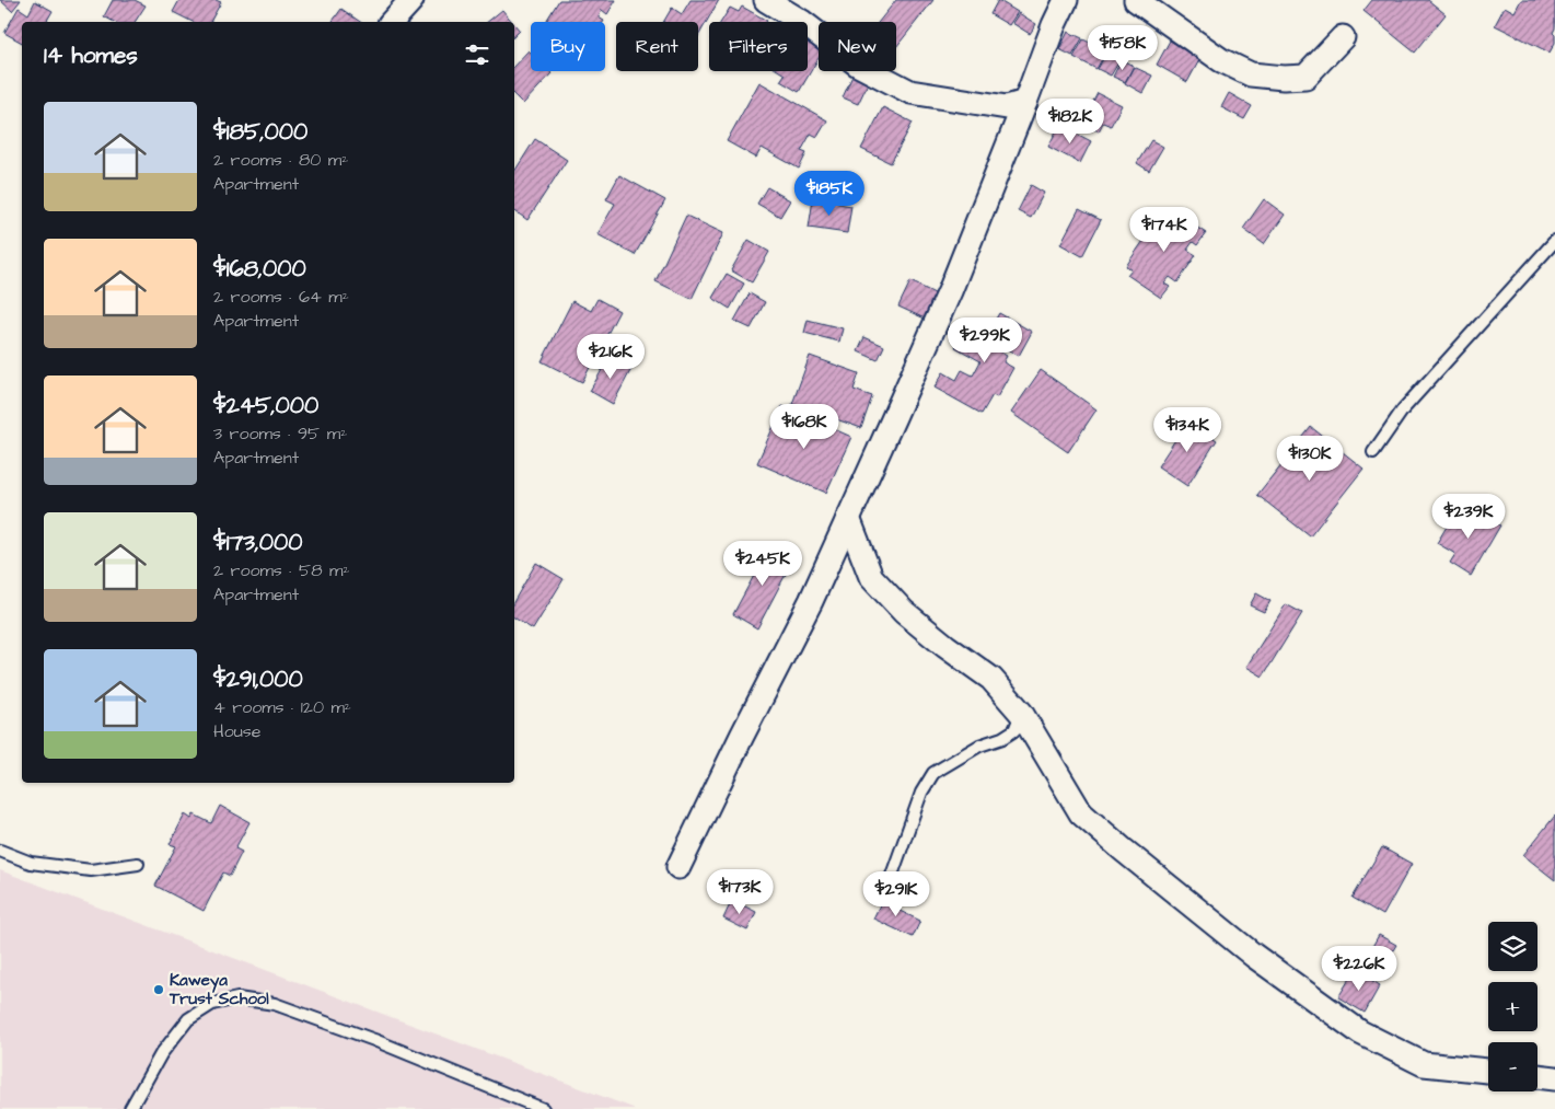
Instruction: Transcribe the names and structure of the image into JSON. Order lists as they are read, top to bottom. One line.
{"places":["Kaweya Trust School"],"page":{"chip":["Buy","Rent","Filters","New"],"heading":"14 homes","price":["$158K","$182K","$185K","$174K","$299K","$216K","$168K","$134K","$130K","$239K","$245K","$173K","$291K","$226K"],"list":[{"name":"$185,000","note":"2 rooms · 80 m² · Apartment"},{"name":"$168,000","note":"2 rooms · 64 m² · Apartment"},{"name":"$245,000","note":"3 rooms · 95 m² · Apartment"},{"name":"$173,000","note":"2 rooms · 58 m² · Apartment"},{"name":"$291,000","note":"4 rooms · 120 m² · House"}],"map_buttons":["+","−"]}}
